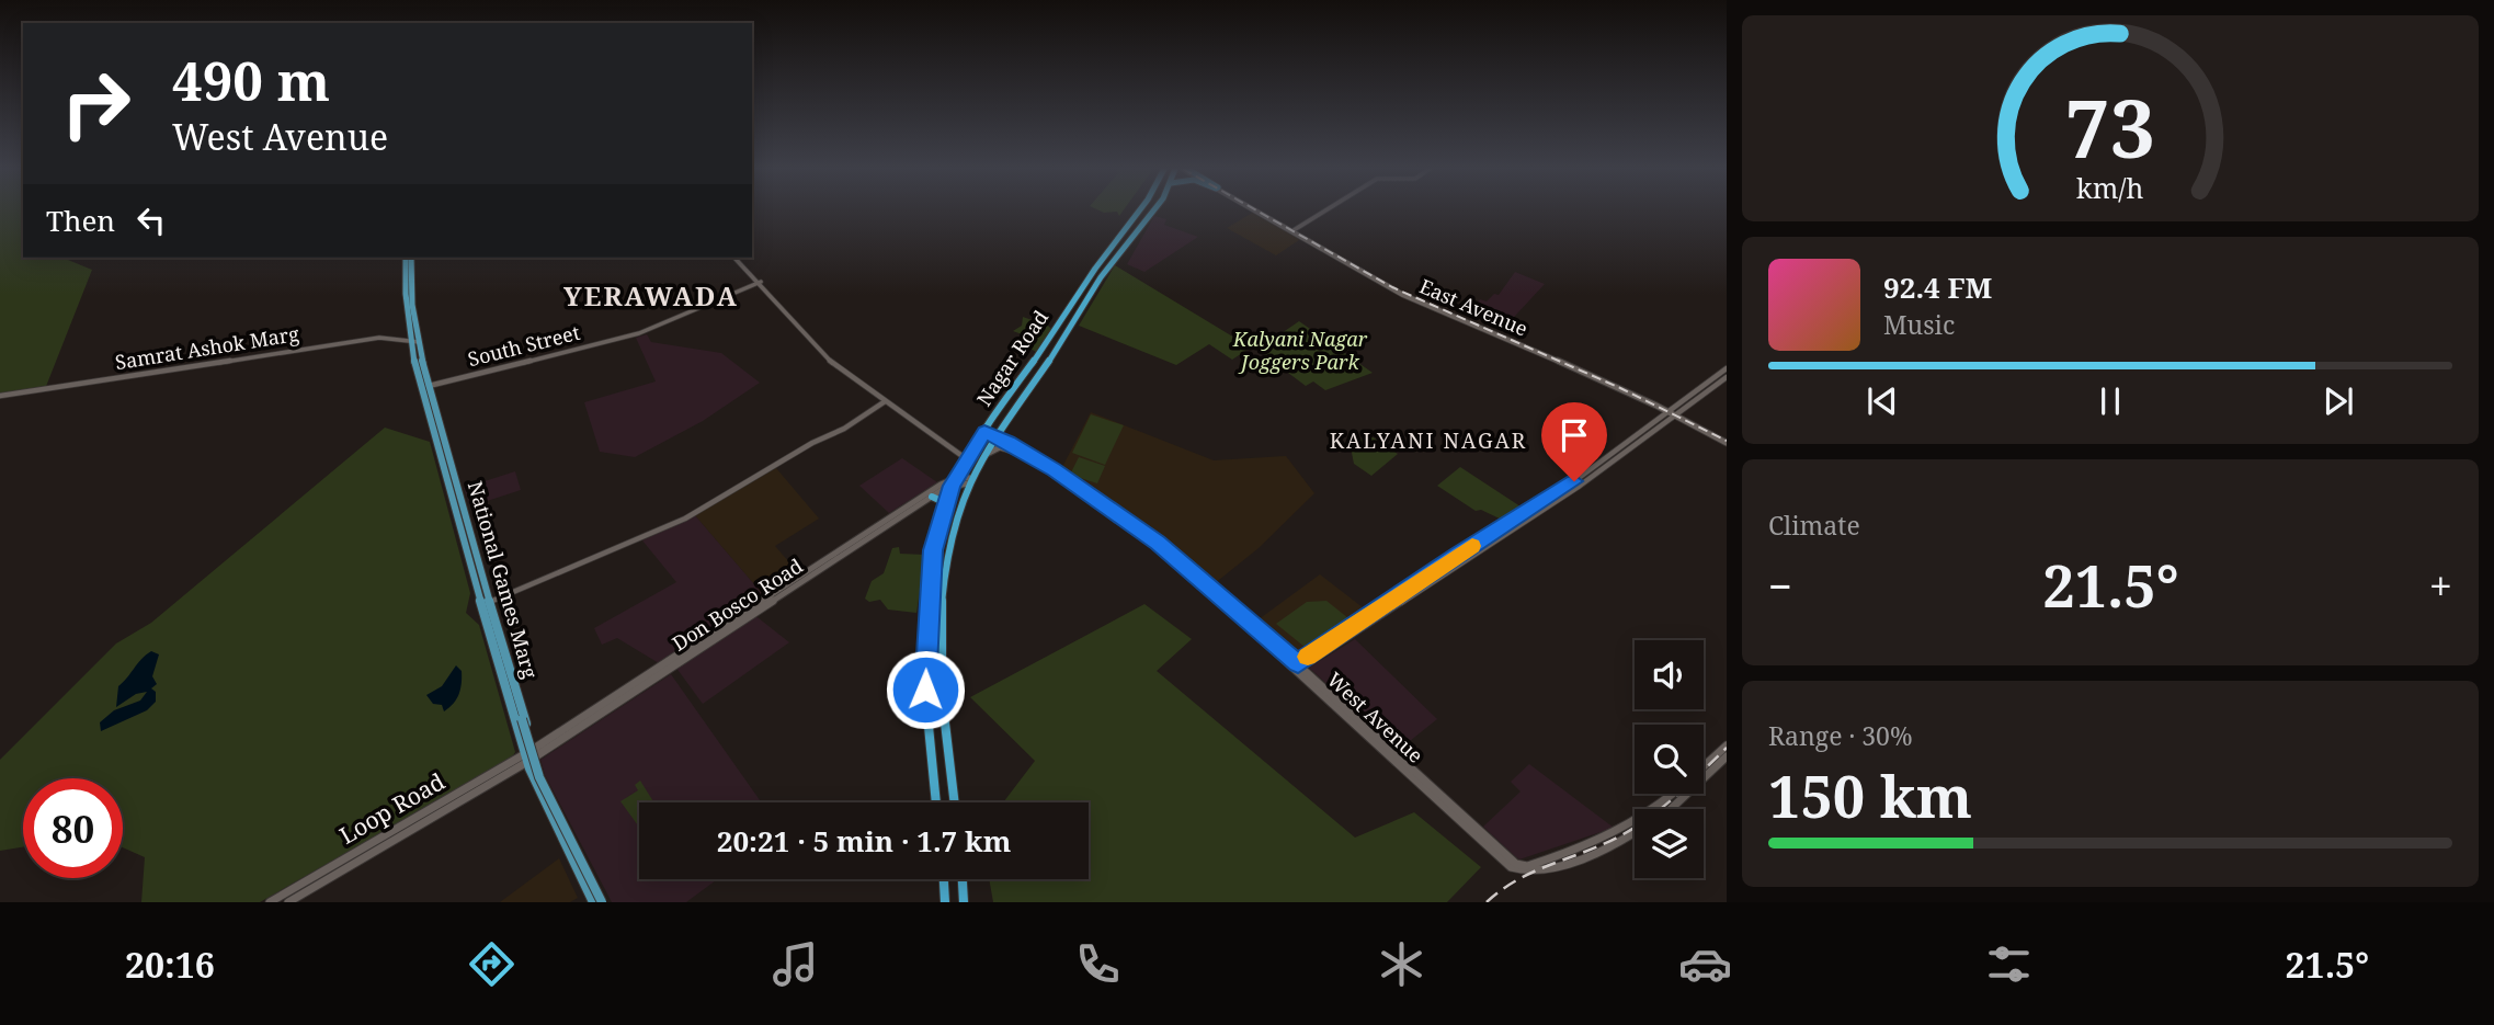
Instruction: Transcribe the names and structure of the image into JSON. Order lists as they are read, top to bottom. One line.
{"streets":{"highway":["Nagar Road"],"main road":["East Avenue","National Games Marg","Don Bosco Road","West Avenue","Loop Road"],"street":["South Street","Samrat Ashok Marg"]},"crossings":[["South Street","National Games Marg"],["Samrat Ashok Marg","National Games Marg"],["Nagar Road","Don Bosco Road"],["Nagar Road","West Avenue"],["National Games Marg","Don Bosco Road"],["National Games Marg","Loop Road"],["Don Bosco Road","Loop Road"]],"districts":["YERAWADA","KALYANI NAGAR"],"parks":["Kalyani Nagar Joggers Park"],"page":{"turn":["490 m","West Avenue"],"then":"Then","song":["92.4 FM","Music"],"tile":["Climate",["Range · 30%","150 km"]],"heat":["−","21.5°","+"],"limit":"80","trip":"20:21 · 5 min · 1.7 km","tabs":["20:16","21.5°"],"gauge":["73","km/h"]}}
